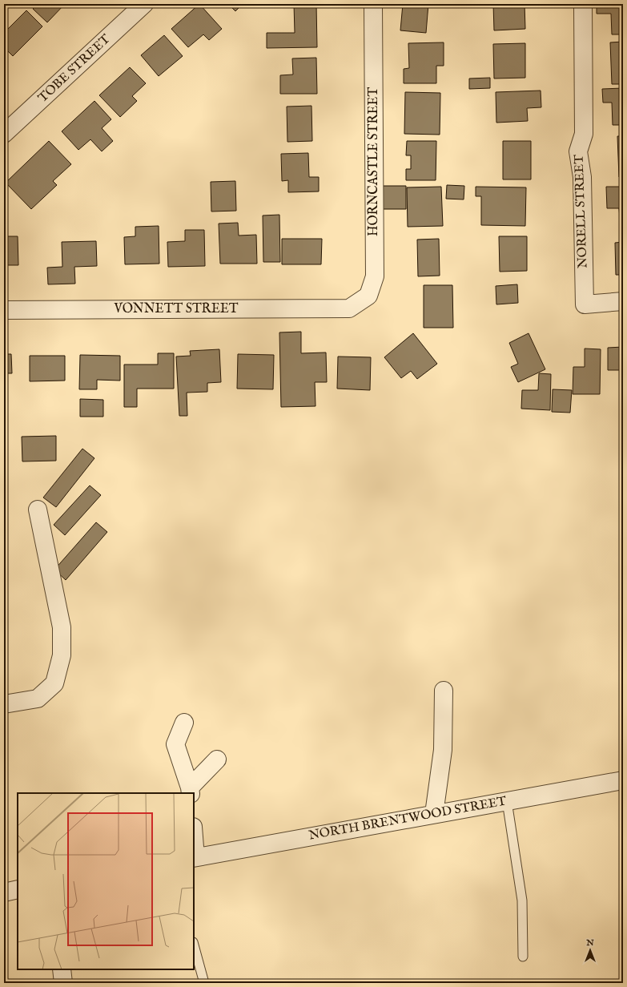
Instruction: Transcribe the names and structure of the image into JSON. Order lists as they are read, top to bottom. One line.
{"streets":{"street":["TOBE STREET","HORNCASTLE STREET","NORELL STREET","VONNETT STREET","NORTH BRENTWOOD STREET"]},"crossings":[["HORNCASTLE STREET","VONNETT STREET"]],"north":"top"}
